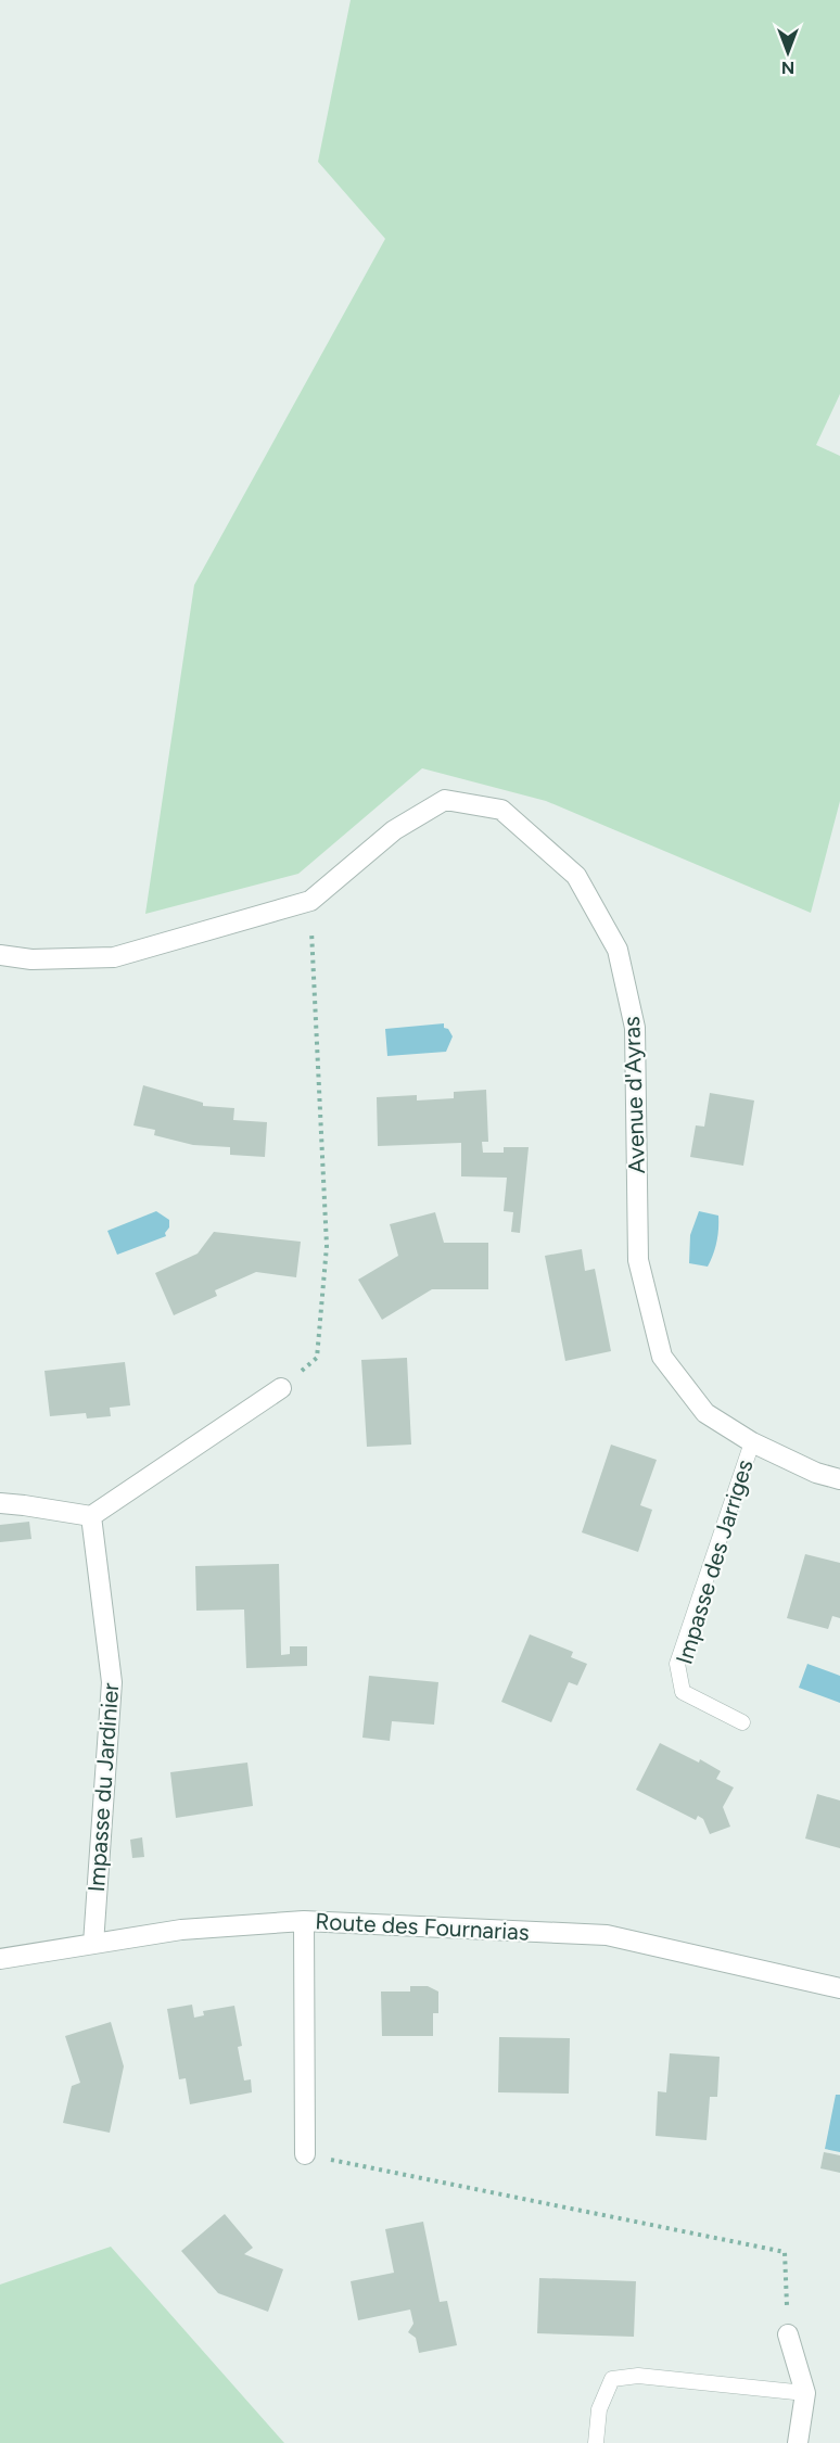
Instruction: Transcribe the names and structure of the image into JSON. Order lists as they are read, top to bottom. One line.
{"streets":{"street":["Avenue d'Ayras","Impasse du Jardinier","Route des Fournarias"],"lane":["Impasse des Jarriges"]},"crossings":[["Avenue d'Ayras","Impasse des Jarriges"],["Impasse du Jardinier","Route des Fournarias"]],"north":"bottom"}
